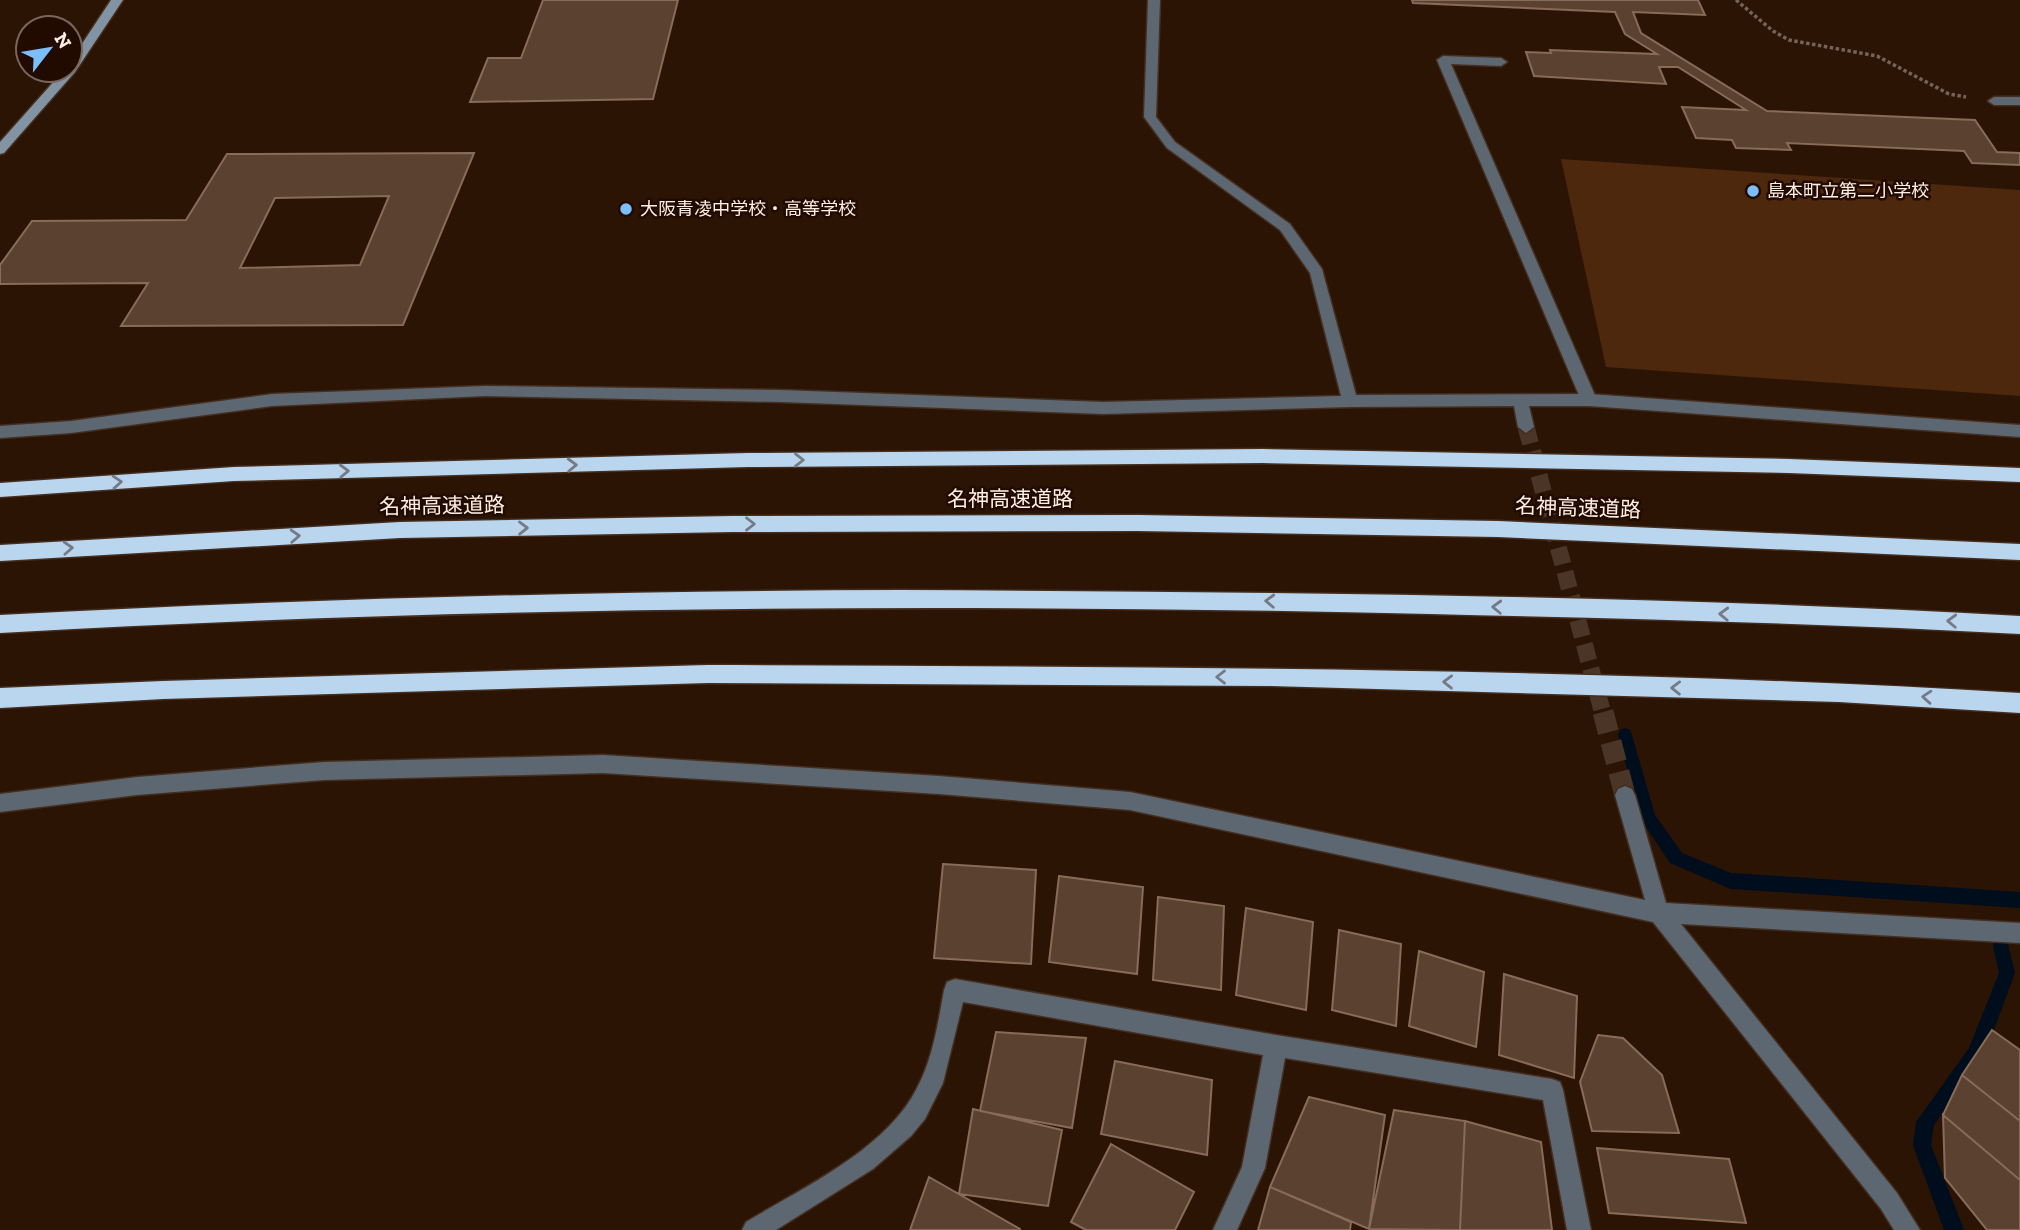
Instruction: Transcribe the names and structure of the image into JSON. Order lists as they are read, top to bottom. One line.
{"streets":{"highway":["名神高速道路"]},"places":["島本町立第二小学校","大阪青凌中学校・高等学校"],"north":"top right"}
